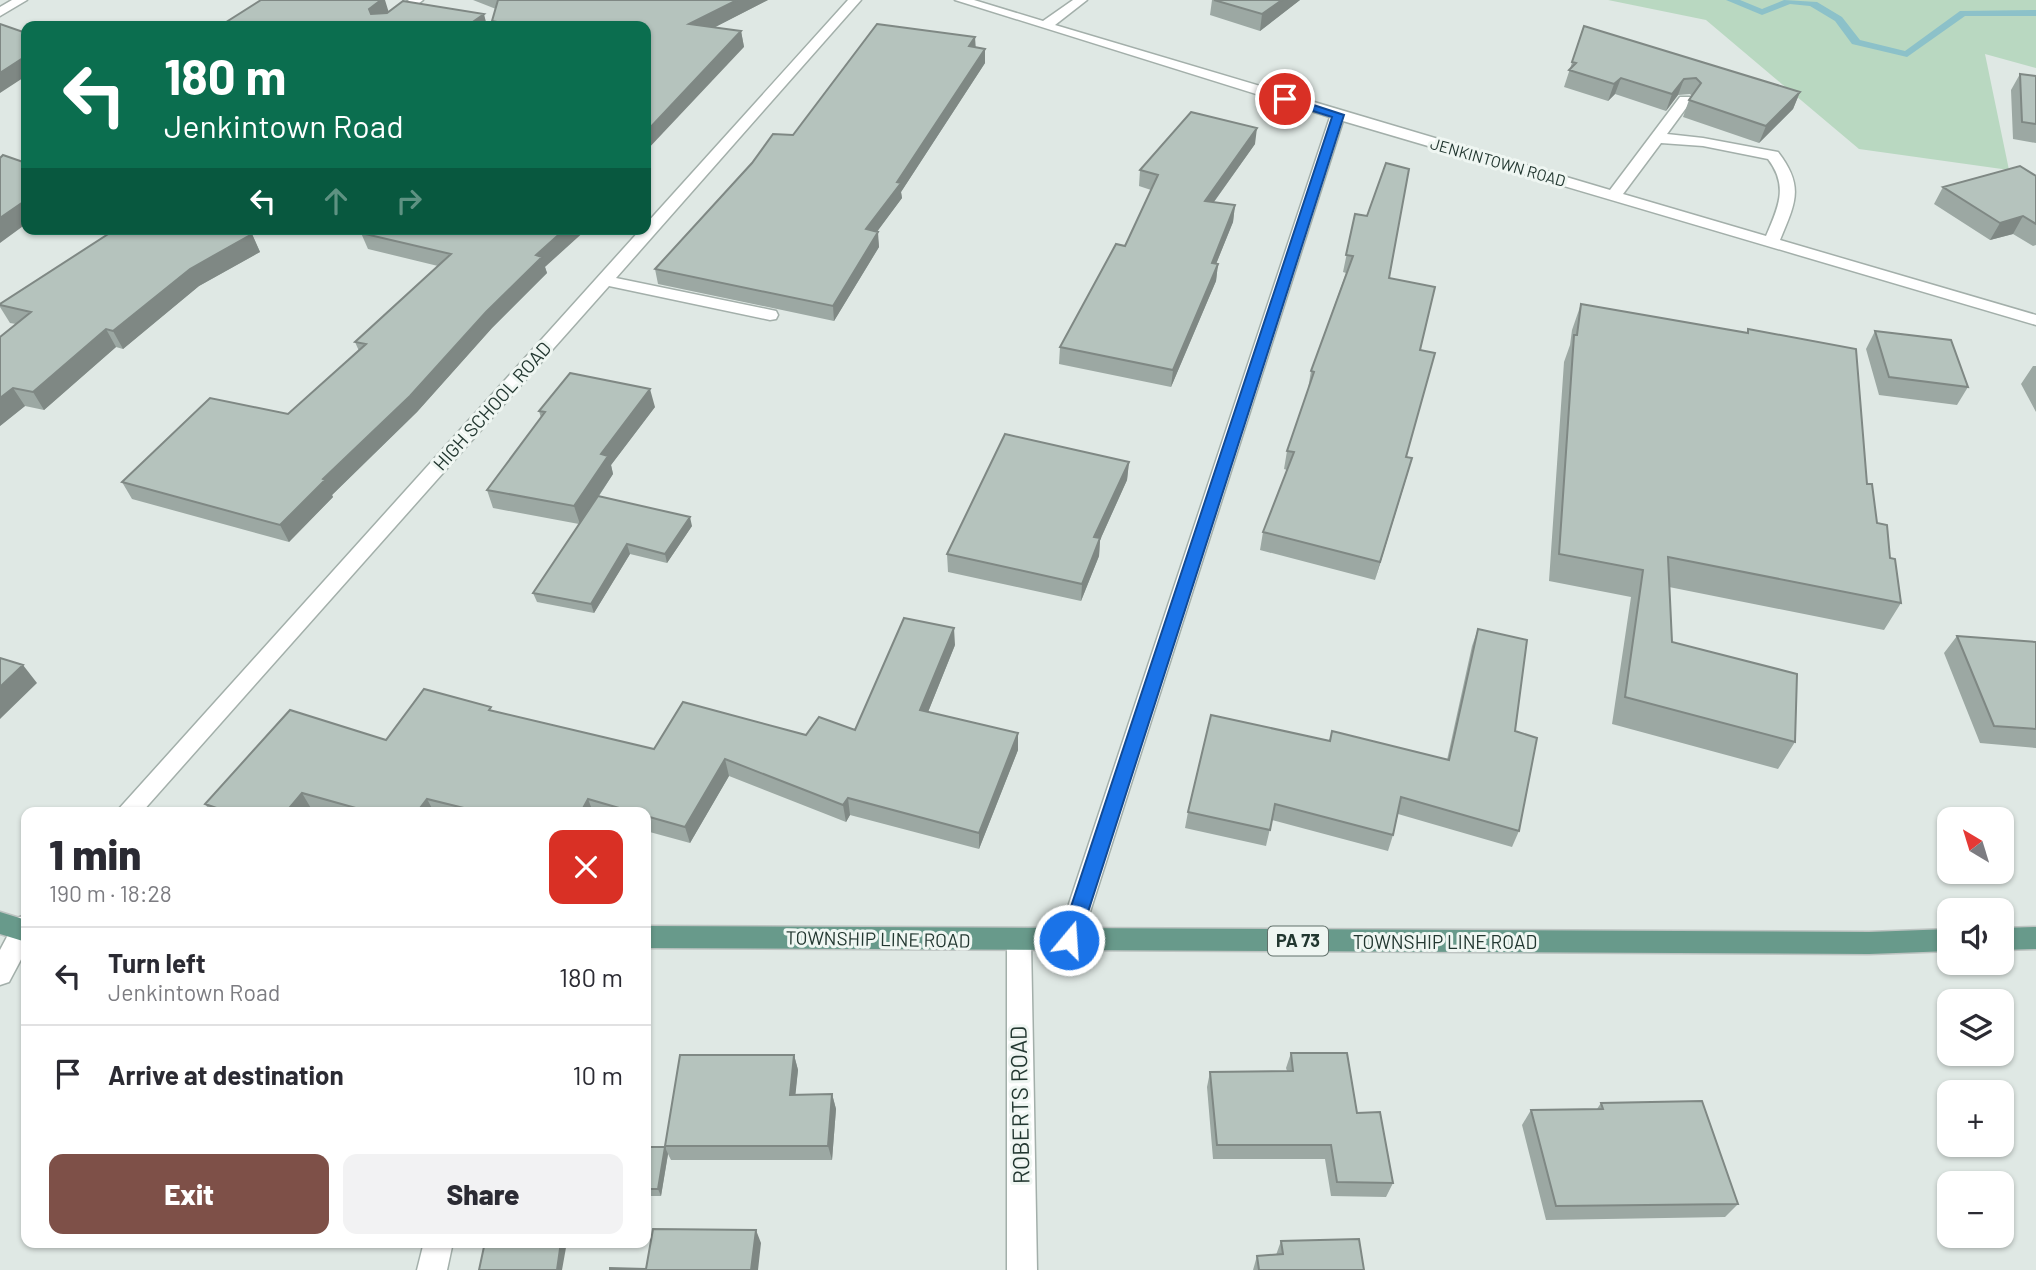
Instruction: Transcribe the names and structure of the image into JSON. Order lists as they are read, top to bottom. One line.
{"streets":{"main road":["TOWNSHIP LINE ROAD","PA 73"],"street":["JENKINTOWN ROAD","HIGH SCHOOL ROAD","ROBERTS ROAD"]},"crossings":[["TOWNSHIP LINE ROAD","ROBERTS ROAD"]],"north":"top left","page":{"turn":["180 m","Jenkintown Road"],"map_buttons":["+","−"],"heading":["1 min","190 m · 18:28"],"list":[{"name":"Turn left","note":"Jenkintown Road","value":"180 m"},{"name":"Arrive at destination","value":"10 m"}],"buttons":["Exit","Share"]}}
